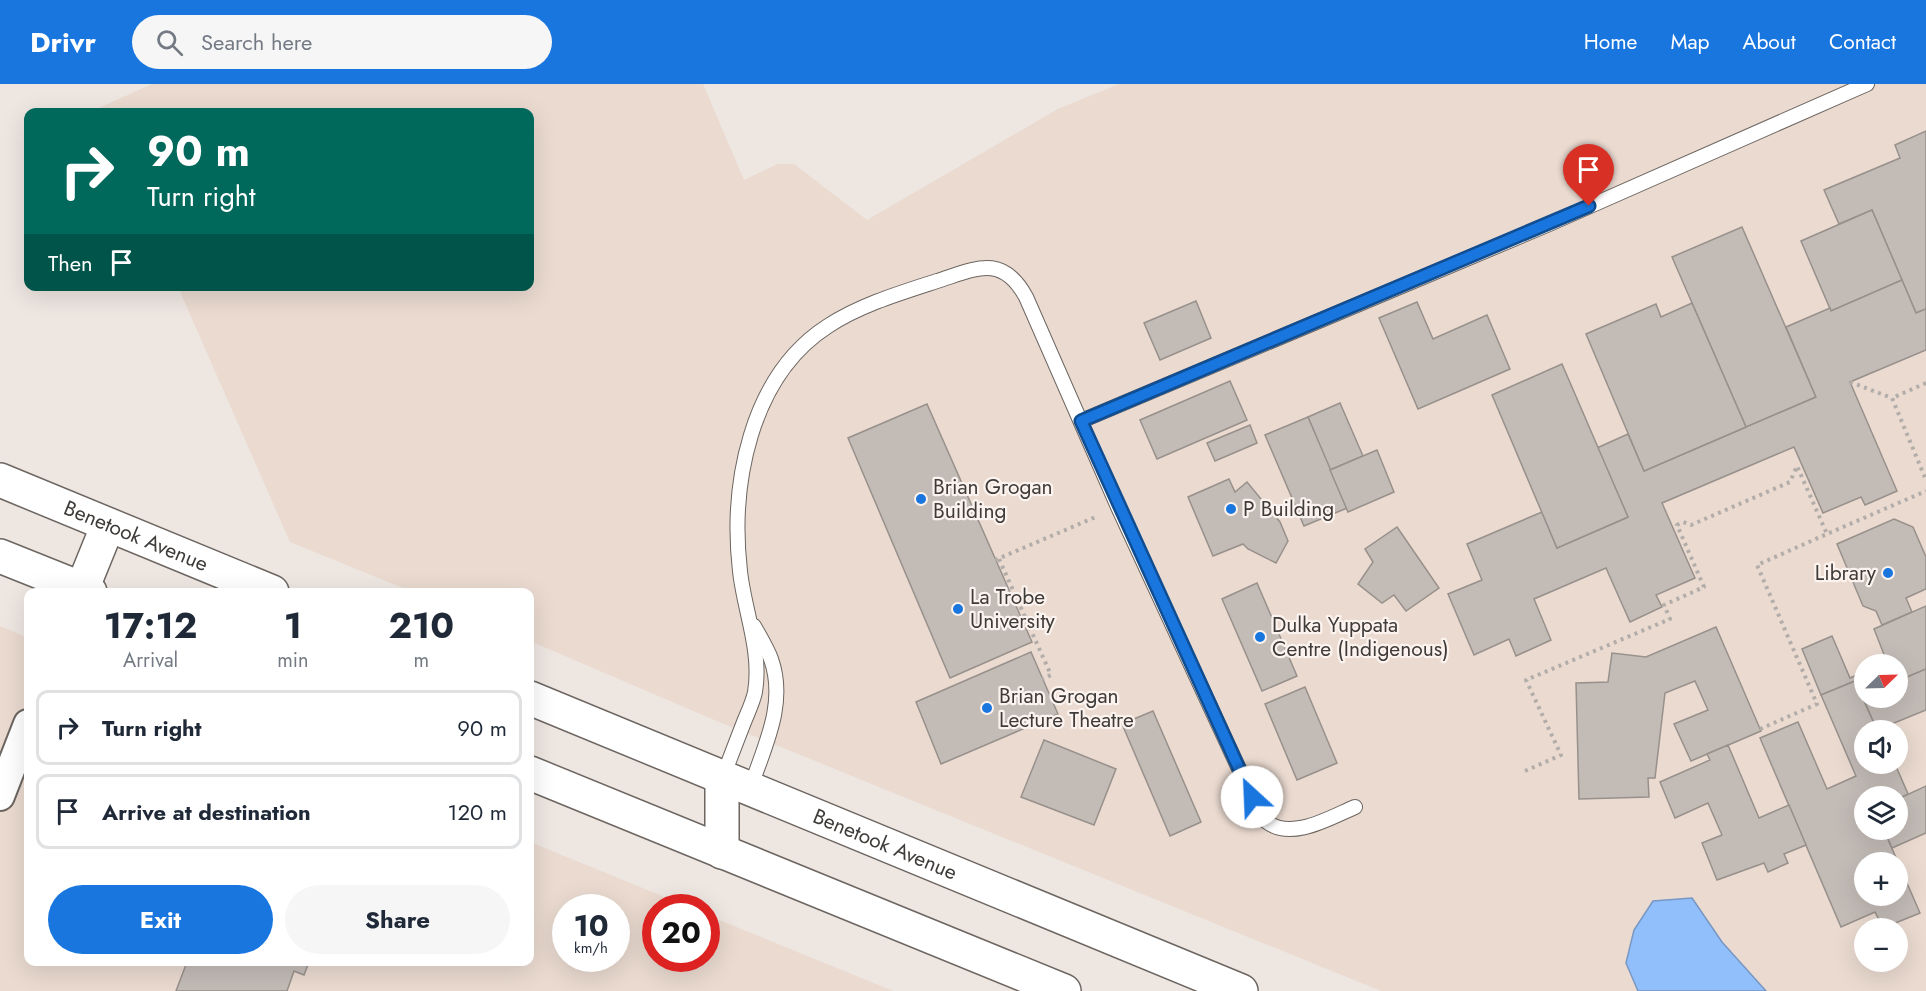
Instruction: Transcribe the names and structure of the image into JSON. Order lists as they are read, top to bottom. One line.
{"streets":{"main road":["Benetook Avenue"]},"places":["Brian Grogan Building","P Building","Library","La Trobe University","Dulka Yuppata Centre (Indigenous)","Brian Grogan Lecture Theatre"],"north":"top right","page":{"header":"Drivr","search":"Search here","nav":["Home","Map","About","Contact"],"turn":["90 m","Turn right"],"then":"Then","eta":["17:12","Arrival","1","min","210","m"],"map_buttons":["+","−"],"list":[{"name":"Turn right","value":"90 m"},{"name":"Arrive at destination","value":"120 m"}],"buttons":["Exit","Share"],"speed":"10 km/h","limit":"20"}}
